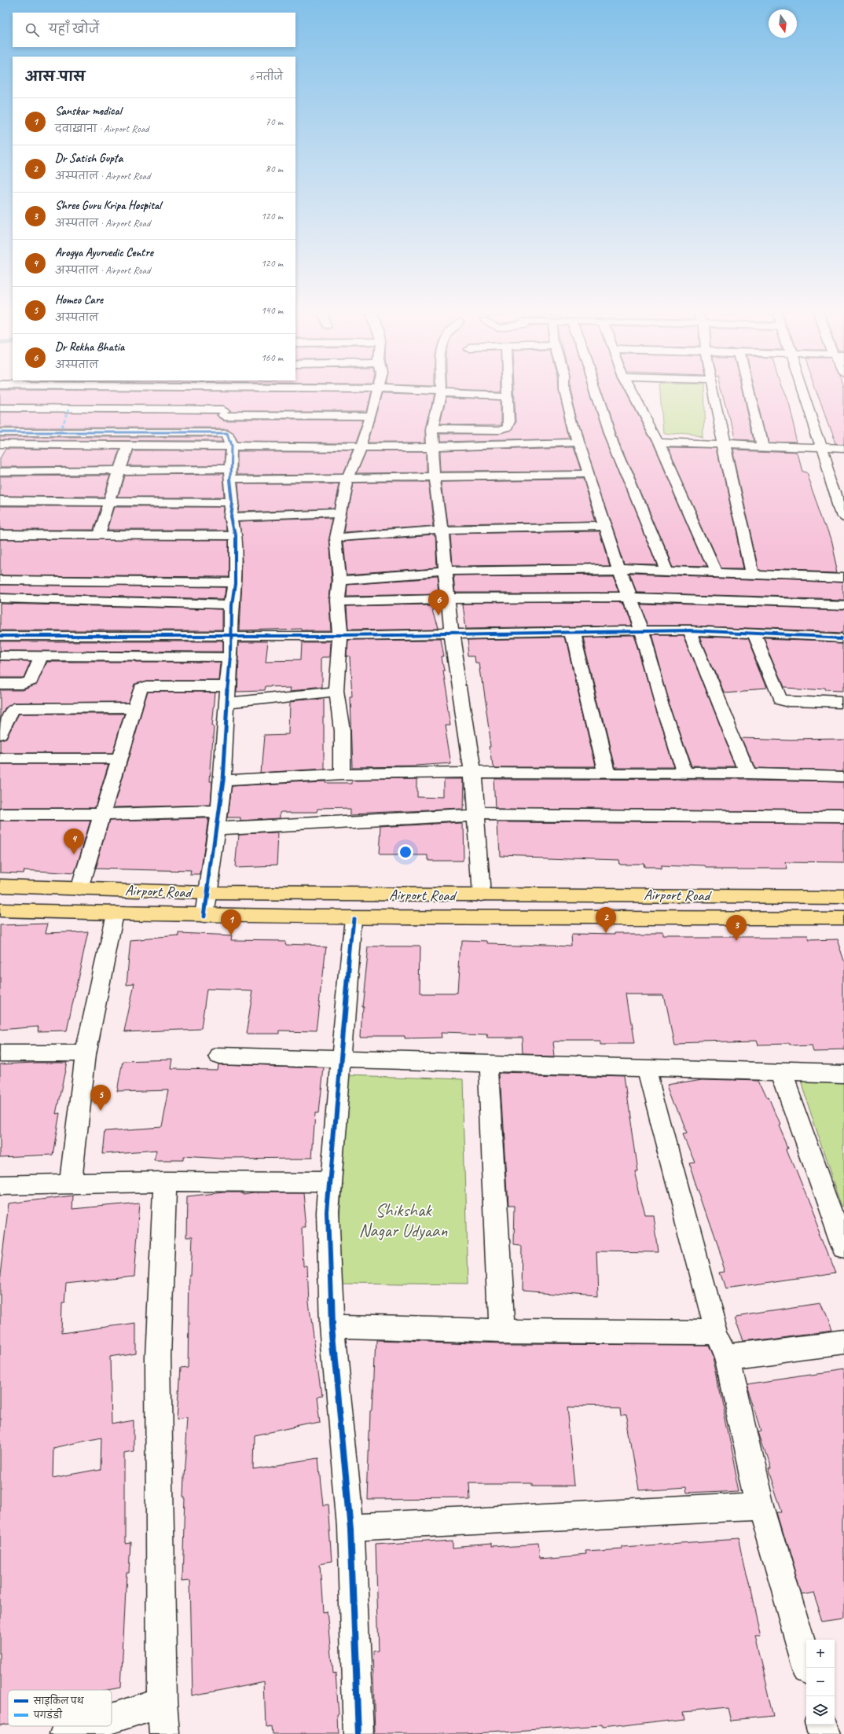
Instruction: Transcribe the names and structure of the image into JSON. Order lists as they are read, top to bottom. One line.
{"streets":{"main road":["Airport Road"]},"parks":["Shikshak Nagar Udyaan"],"legend":["साइकिल पथ","पगडंडी"],"north":"bottom","page":{"search":"यहाँ खोजें","heading":["आस-पास","6 नतीजे"],"list":[{"mark":"1","name":"Sanskar medical","note":"दवाख़ाना · Airport Road","value":"70 m"},{"mark":"2","name":"Dr Satish Gupta","note":"अस्पताल · Airport Road","value":"80 m"},{"mark":"3","name":"Shree Guru Kripa Hospital","note":"अस्पताल · Airport Road","value":"120 m"},{"mark":"4","name":"Arogya Ayurvedic Centre","note":"अस्पताल · Airport Road","value":"120 m"},{"mark":"5","name":"Homeo Care","note":"अस्पताल","value":"140 m"},{"mark":"6","name":"Dr Rekha Bhatia","note":"अस्पताल","value":"160 m"}],"pins":["6","4","2","1","3","5"],"map_buttons":["+","−"]}}
